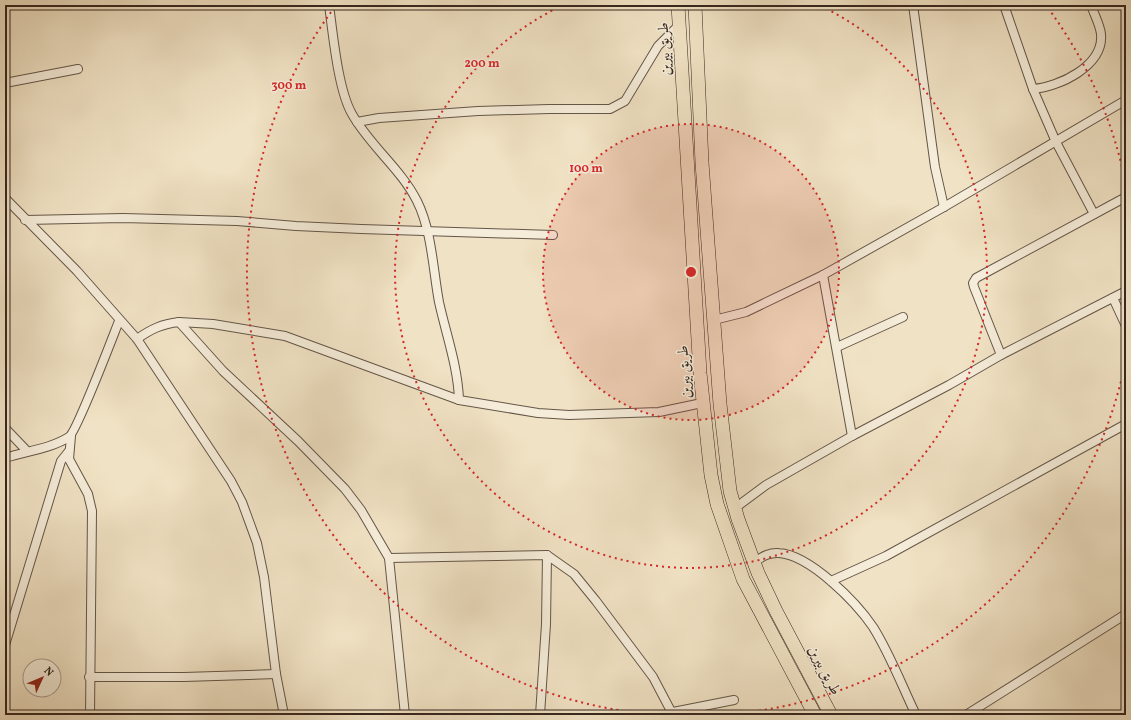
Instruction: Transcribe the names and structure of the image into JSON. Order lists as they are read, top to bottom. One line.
{"streets":{"main road":["طريق بيرين"]},"north":"top right","rings":["200 m","300 m","100 m"]}
